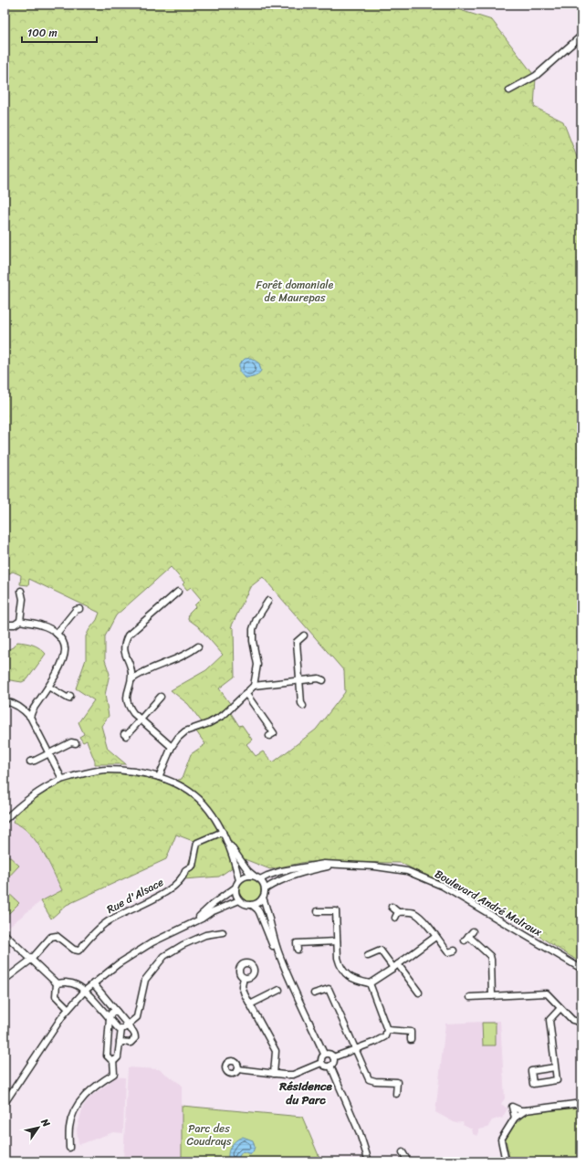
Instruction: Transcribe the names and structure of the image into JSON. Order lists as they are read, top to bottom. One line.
{"streets":{"street":["Rue d'Alsace","Boulevard André Malraux"]},"districts":["Résidence du Parc"],"parks":["Forêt domaniale de Maurepas","Parc des Coudrays"],"scale_bar":"100 m","north":"top right"}
